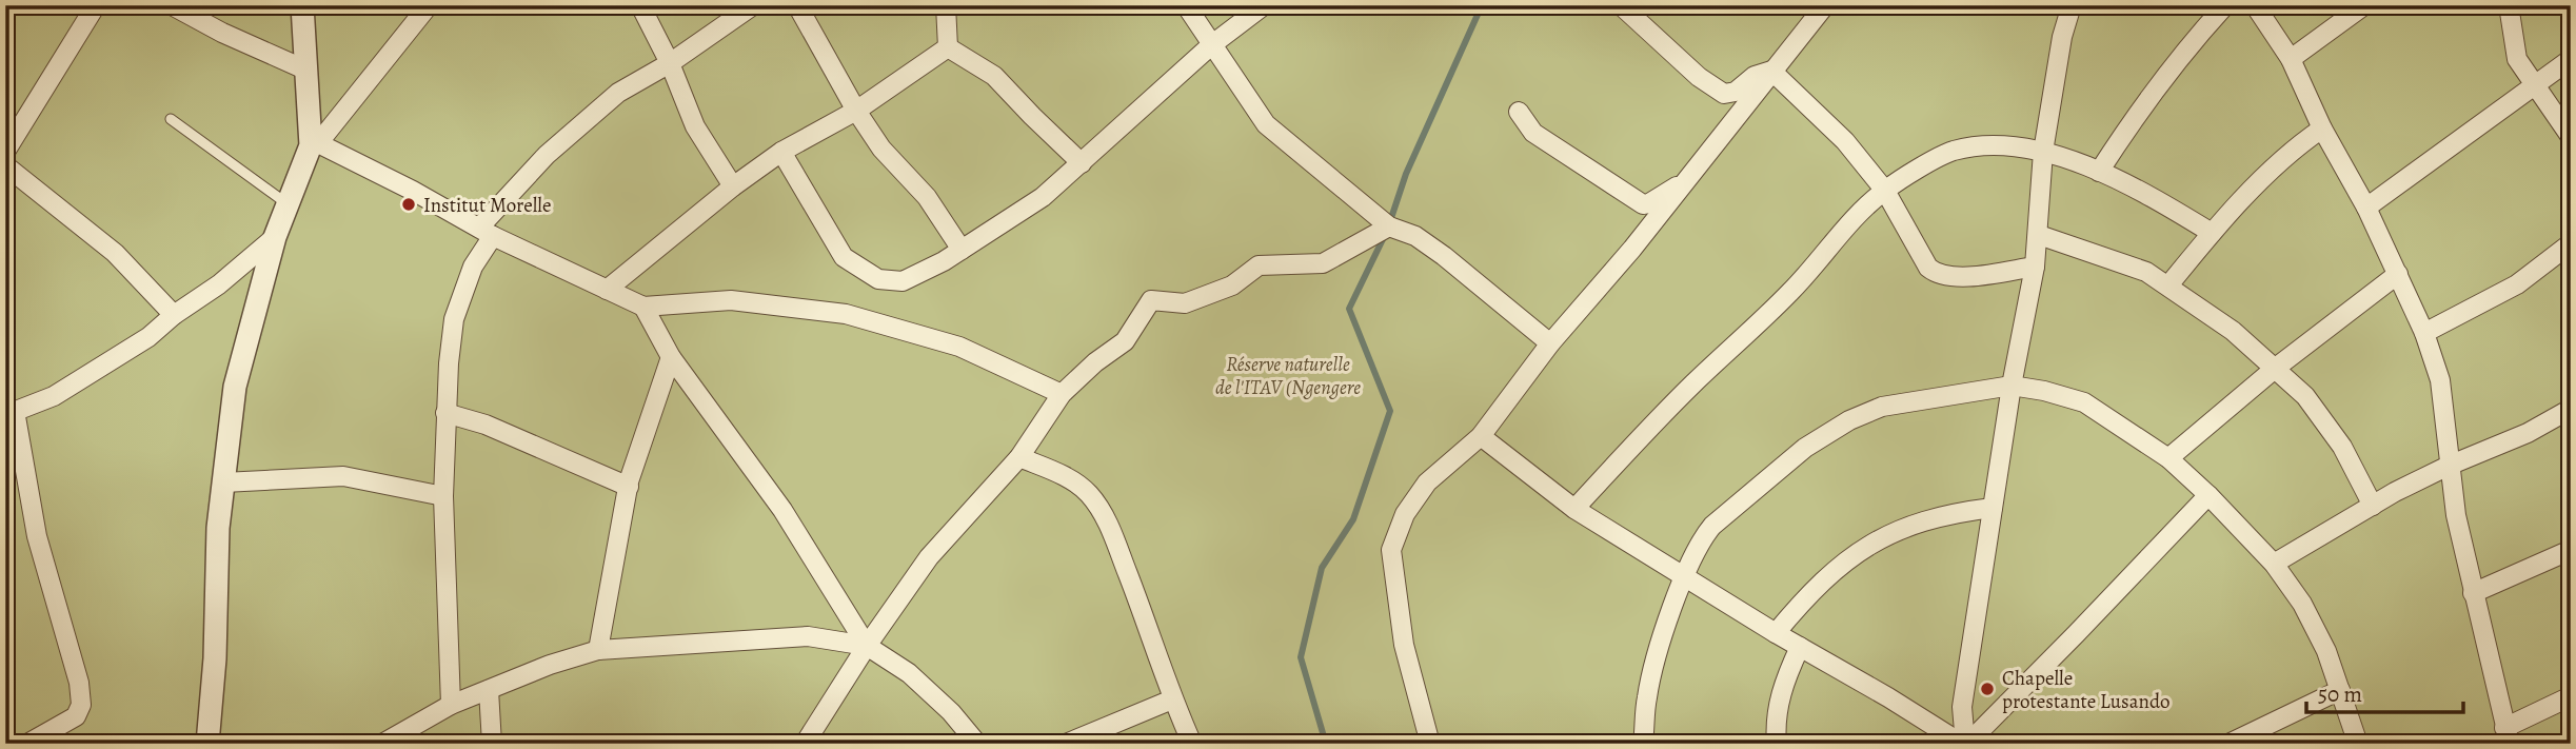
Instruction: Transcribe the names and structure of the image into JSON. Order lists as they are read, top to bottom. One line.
{"parks":["Réserve naturelle de l'ITAV (Ngengere"],"places":["Institut Morelle","Chapelle protestante Lusando"],"scale_bar":"50 m"}
